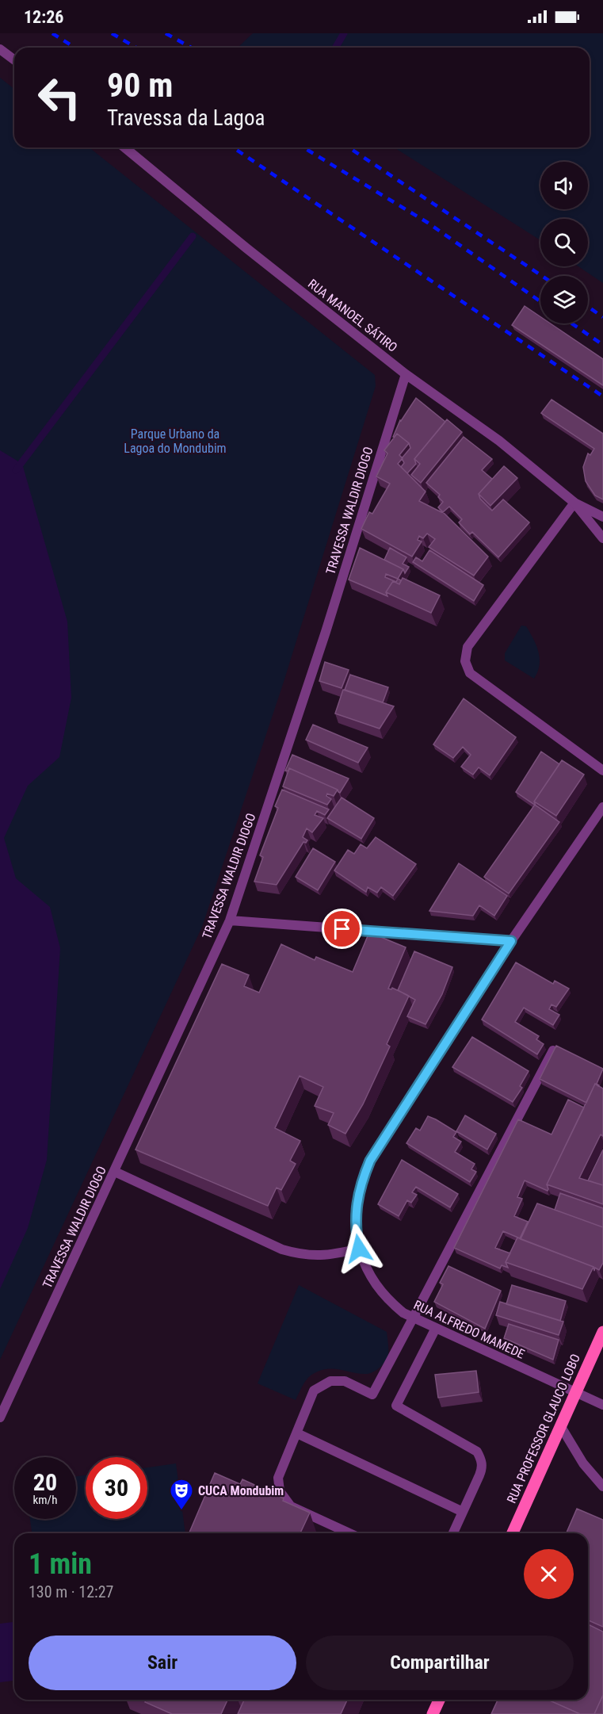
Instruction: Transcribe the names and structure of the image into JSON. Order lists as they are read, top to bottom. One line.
{"streets":{"main road":["RUA PROFESSOR GLAUCO LOBO"],"street":["RUA MANOEL SÁTIRO","TRAVESSA WALDIR DIOGO","RUA ALFREDO MAMEDE"]},"crossings":[["RUA MANOEL SÁTIRO","TRAVESSA WALDIR DIOGO"],["RUA ALFREDO MAMEDE","RUA PROFESSOR GLAUCO LOBO"]],"parks":["Parque Urbano da Lagoa do Mondubim"],"places":{"theatre":["CUCA Mondubim"]},"page":{"status":"12:26","turn":["90 m","Travessa da Lagoa"],"speed":"20 km/h","limit":"30","heading":["1 min","130 m · 12:27"],"buttons":["Sair","Compartilhar"]}}
